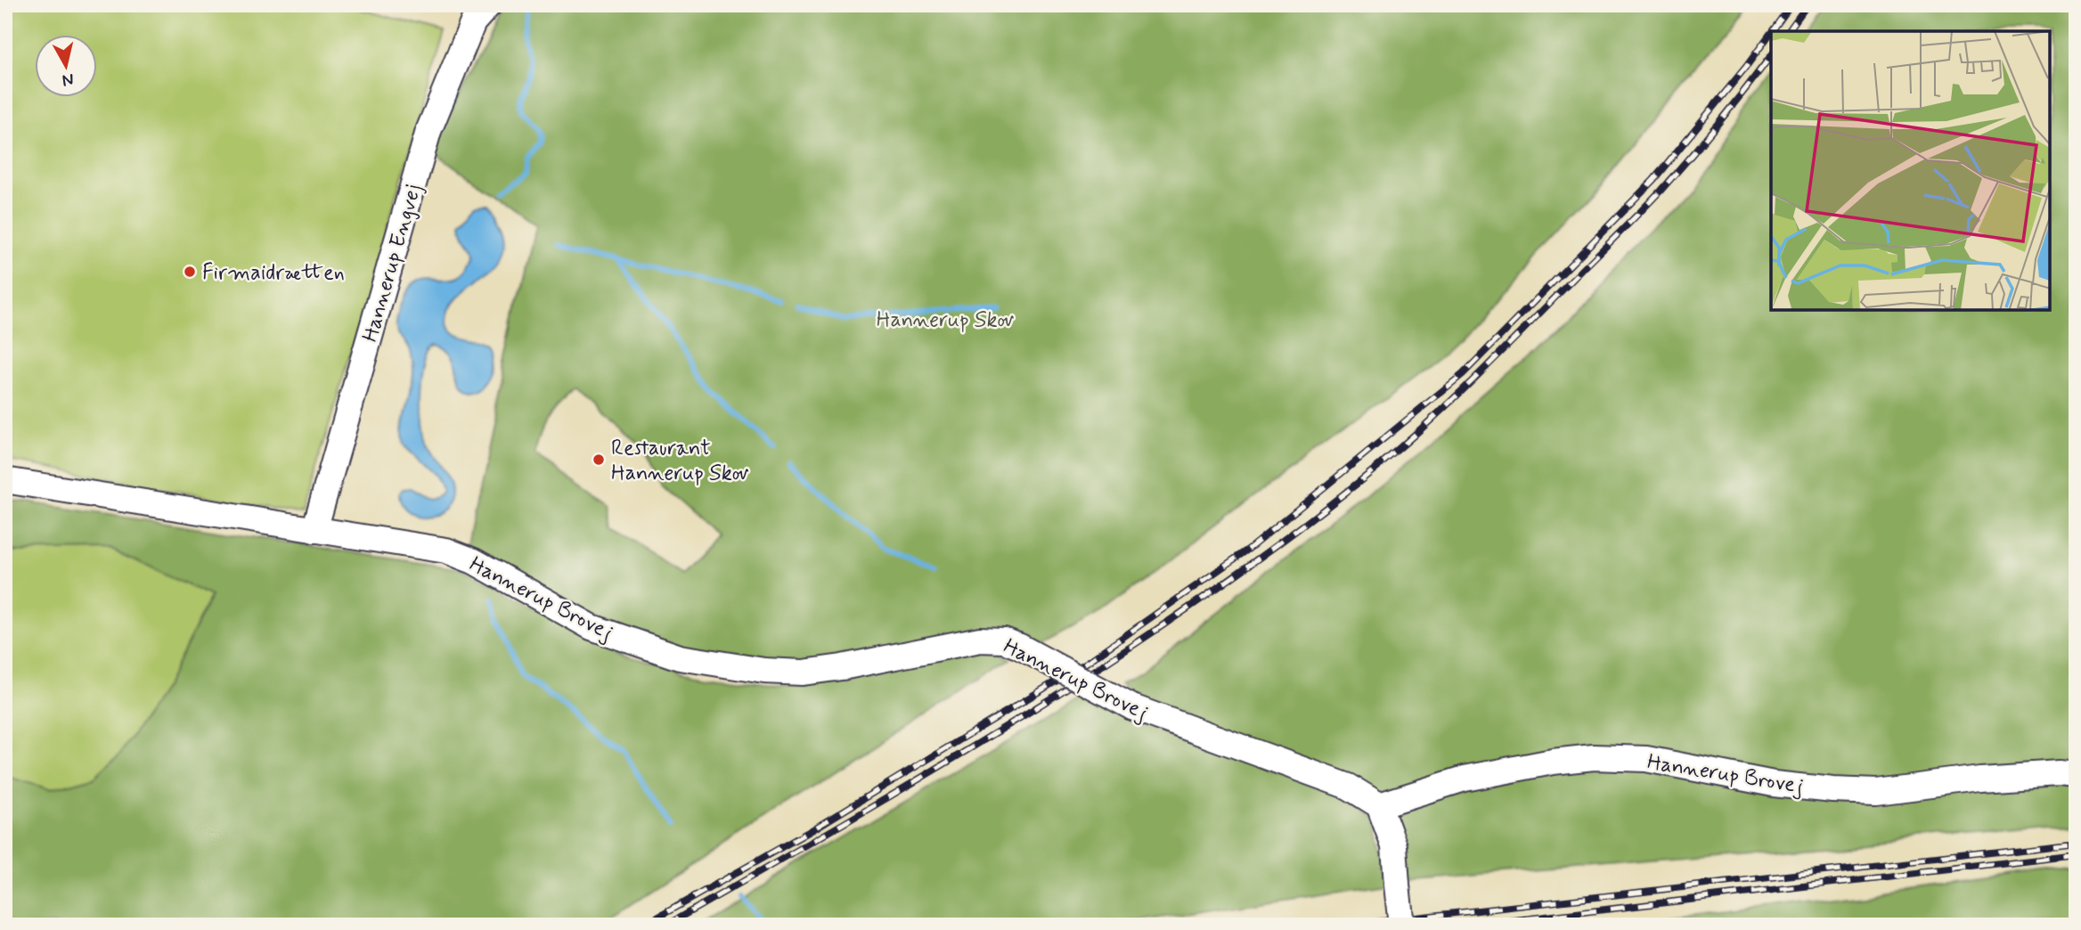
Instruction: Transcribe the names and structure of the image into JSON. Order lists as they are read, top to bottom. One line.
{"streets":{"street":["Hannerup Engvej","Hannerup Brovej"]},"crossings":[["Hannerup Engvej","Hannerup Brovej"]],"parks":["Hannerup Skov"],"places":["Firmaidrætten","Restaurant Hannerup Skov"],"north":"bottom"}
